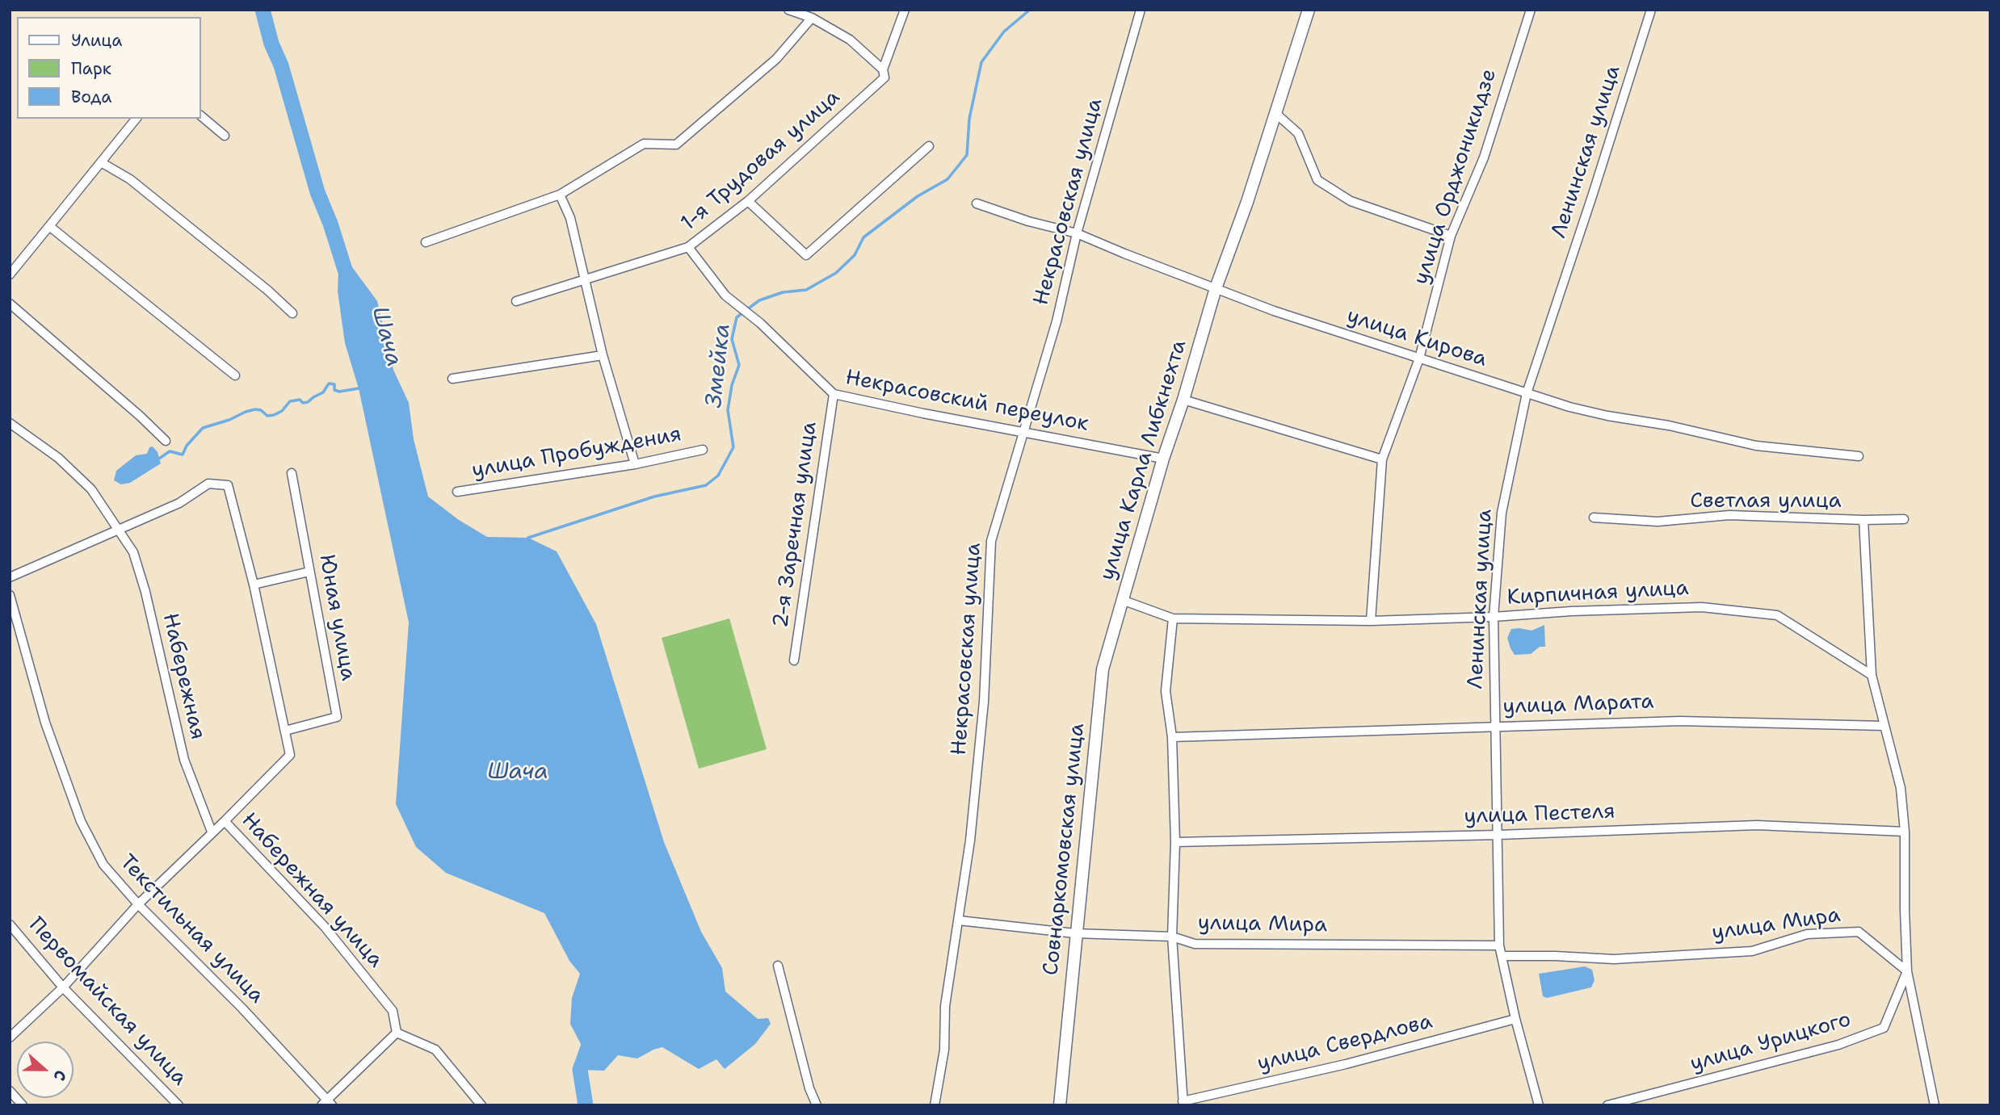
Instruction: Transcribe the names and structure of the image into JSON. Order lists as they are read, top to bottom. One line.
{"streets":{"street":["Ленинская улица","1-я Трудовая улица","улица Орджоникидзе","Некрасовская улица","улица Кирова","Некрасовский переулок","улица Пробуждения","улица Карла Либкнехта","Светлая улица","2-я Заречная улица","Кирпичная улица","Юная улица","Набережная","улица Марата","улица Пестеля","Совнаркомовская улица","Набережная улица","улица Мира","Текстильная улица","Первомайская улица","улица Урицкого","улица Свердлова"]},"crossings":[["Ленинская улица","улица Кирова"],["Ленинская улица","Кирпичная улица"],["Ленинская улица","улица Марата"],["Ленинская улица","улица Пестеля"],["Ленинская улица","улица Мира"],["Ленинская улица","улица Свердлова"],["1-я Трудовая улица","Некрасовский переулок"],["улица Орджоникидзе","улица Кирова"],["улица Орджоникидзе","Кирпичная улица"],["Некрасовская улица","улица Кирова"],["Некрасовская улица","Некрасовский переулок"],["Некрасовская улица","улица Мира"],["улица Кирова","улица Карла Либкнехта"],["Некрасовский переулок","улица Карла Либкнехта"],["Некрасовский переулок","2-я Заречная улица"],["улица Карла Либкнехта","Кирпичная улица"],["улица Карла Либкнехта","Совнаркомовская улица"],["Совнаркомовская улица","улица Мира"],["улица Мира","улица Урицкого"]],"water":["Шача","Змейка"],"legend":["Улица","Парк","Вода"],"north":"right"}
